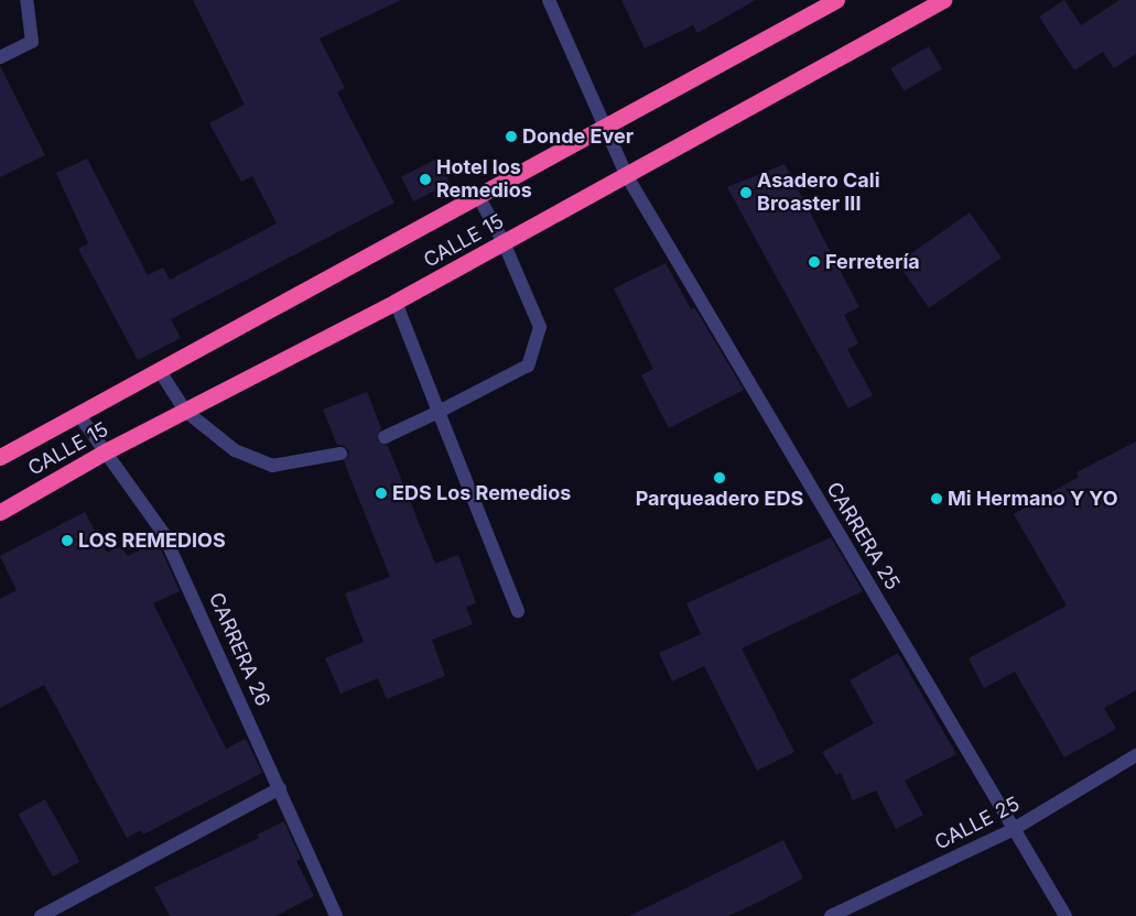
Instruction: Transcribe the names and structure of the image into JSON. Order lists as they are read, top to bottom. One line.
{"streets":{"highway":["CALLE 15"],"street":["CARRERA 25","CARRERA 26","CALLE 25"]},"crossings":[["CALLE 15","CARRERA 25"],["CALLE 15","CARRERA 26"],["CARRERA 25","CALLE 25"]],"places":["Donde Ever","Hotel los Remedios","Asadero Cali Broaster III","Ferretería","Parqueadero EDS","EDS Los Remedios","Mi Hermano Y YO","LOS REMEDIOS"]}
